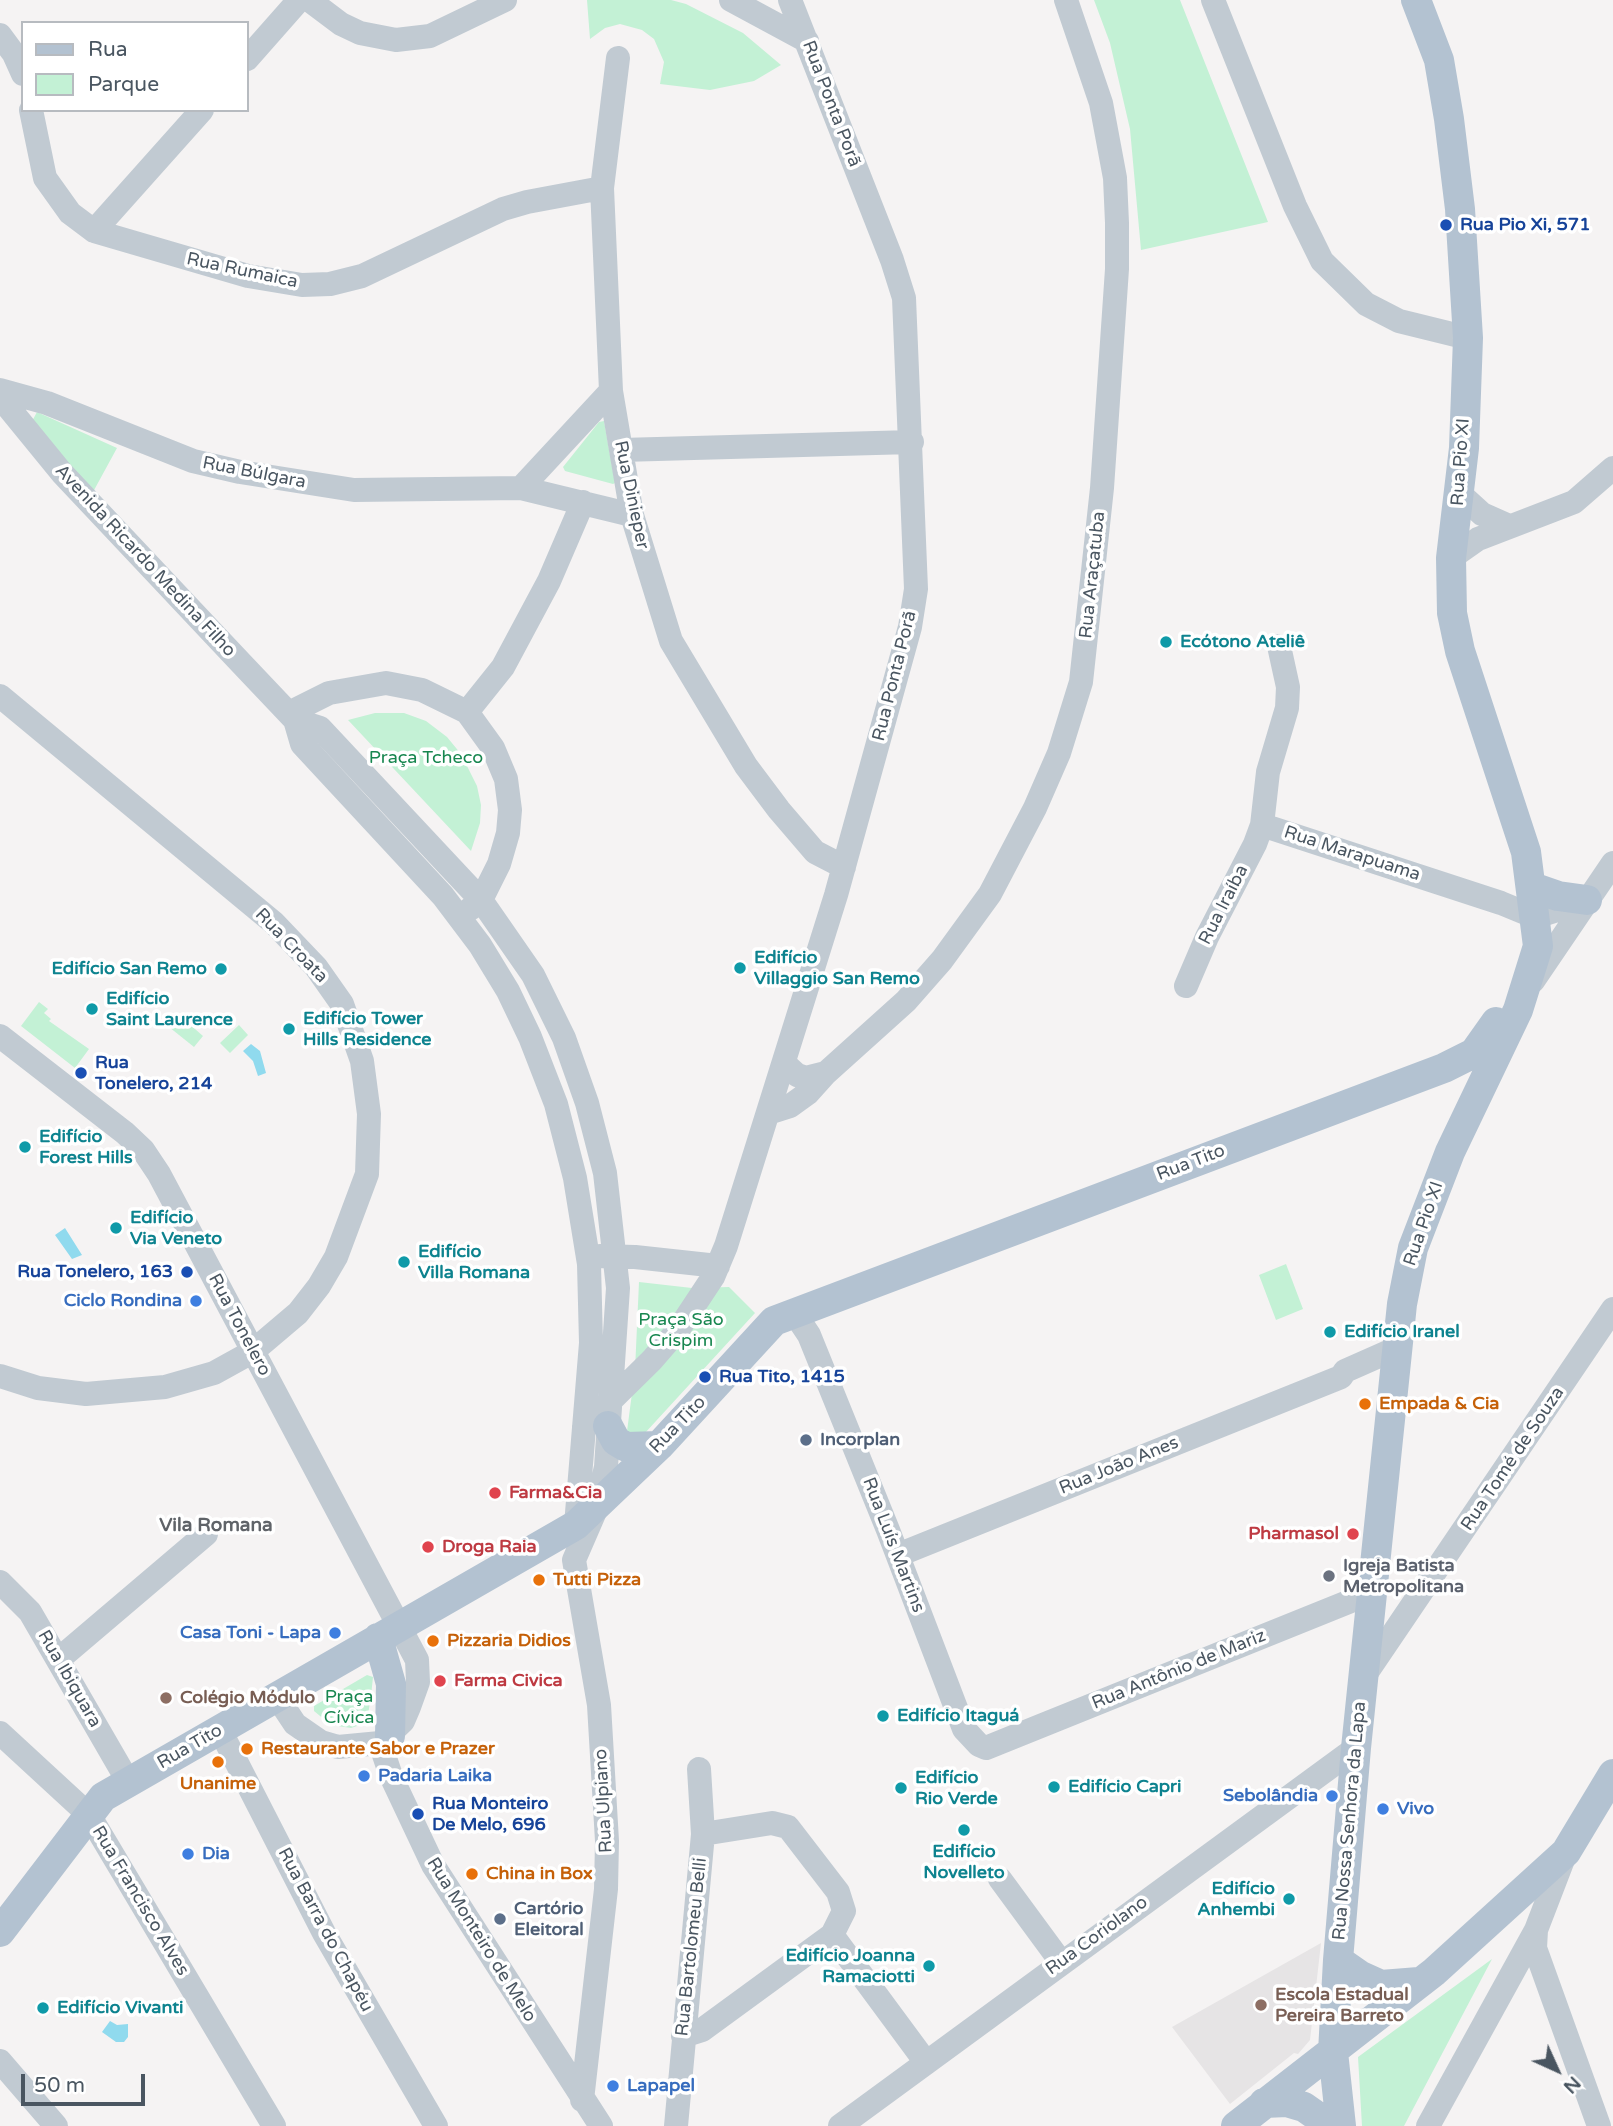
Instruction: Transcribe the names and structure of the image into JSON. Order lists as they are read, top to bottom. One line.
{"streets":{"main road":["Rua Pio XI","Rua Tito","Rua Nossa Senhora da Lapa"],"street":["Rua Ponta Porã","Rua Rumaica","Rua Búlgara","Rua Dinieper","Avenida Ricardo Medina Filho","Rua Araçatuba","Rua Marapuama","Rua Iraíba","Rua Croata","Rua Tonelero","Rua Tomé de Souza","Rua João Anes","Rua Luís Martins","Rua Antônio de Mariz","Rua Ibiquara","Rua Ulpiano","Rua Francisco Alves","Rua Barra do Chapéu","Rua Coriolano","Rua Monteiro de Melo","Rua Bartolomeu Belli"]},"crossings":[["Rua Ponta Porã","Rua Dinieper"],["Rua Ponta Porã","Rua Araçatuba"],["Rua Rumaica","Rua Dinieper"],["Rua Pio XI","Rua Marapuama"],["Rua Pio XI","Rua Tito"],["Rua Pio XI","Rua João Anes"],["Rua Pio XI","Rua Antônio de Mariz"],["Rua Pio XI","Rua Nossa Senhora da Lapa"],["Rua Búlgara","Rua Dinieper"],["Rua Marapuama","Rua Iraíba"],["Rua Croata","Rua Tonelero"],["Rua Tito","Rua Tonelero"],["Rua Tito","Rua Luís Martins"],["Rua Tito","Rua Ibiquara"],["Rua Tito","Rua Ulpiano"],["Rua Tito","Rua Francisco Alves"],["Rua Tito","Rua Barra do Chapéu"],["Rua Tomé de Souza","Rua Nossa Senhora da Lapa"],["Rua João Anes","Rua Luís Martins"],["Rua Luís Martins","Rua Antônio de Mariz"],["Rua Antônio de Mariz","Rua Nossa Senhora da Lapa"],["Rua Ulpiano","Rua Monteiro de Melo"],["Rua Nossa Senhora da Lapa","Rua Coriolano"]],"districts":["Vila Romana"],"parks":["Praça Tcheco","Praça São Crispim","Praça Cívica"],"places":["Rua Pio Xi, 571","Ecótono Ateliê","Edifício Villaggio San Remo","Edifício San Remo","Edifício Saint Laurence","Edifício Tower Hills Residence","Rua Tonelero, 214","Edifício Forest Hills","Edifício Via Veneto","Edifício Villa Romana","Rua Tonelero, 163","Ciclo Rondina","Edifício Iranel","Rua Tito, 1415","Empada & Cia","Incorplan","Farma&Cia","Pharmasol","Droga Raia","Igreja Batista Metropolitana","Tutti Pizza","Casa Toni - Lapa","Pizzaria Didios","Farma Civica","Colégio Módulo","Edifício Itaguá","Restaurante Sabor e Prazer","Unanime","Padaria Laika","Edifício Capri","Edifício Rio Verde","Sebolândia","Vivo","Rua Monteiro De Melo, 696","Edifício Novelleto","Dia","China in Box","Edifício Anhembi","Cartório Eleitoral","Edifício Joanna Ramaciotti","Escola Estadual Pereira Barreto","Edifício Vivanti","Lapapel"],"legend":["Rua","Parque"],"scale_bar":"50 m","north":"bottom right"}
